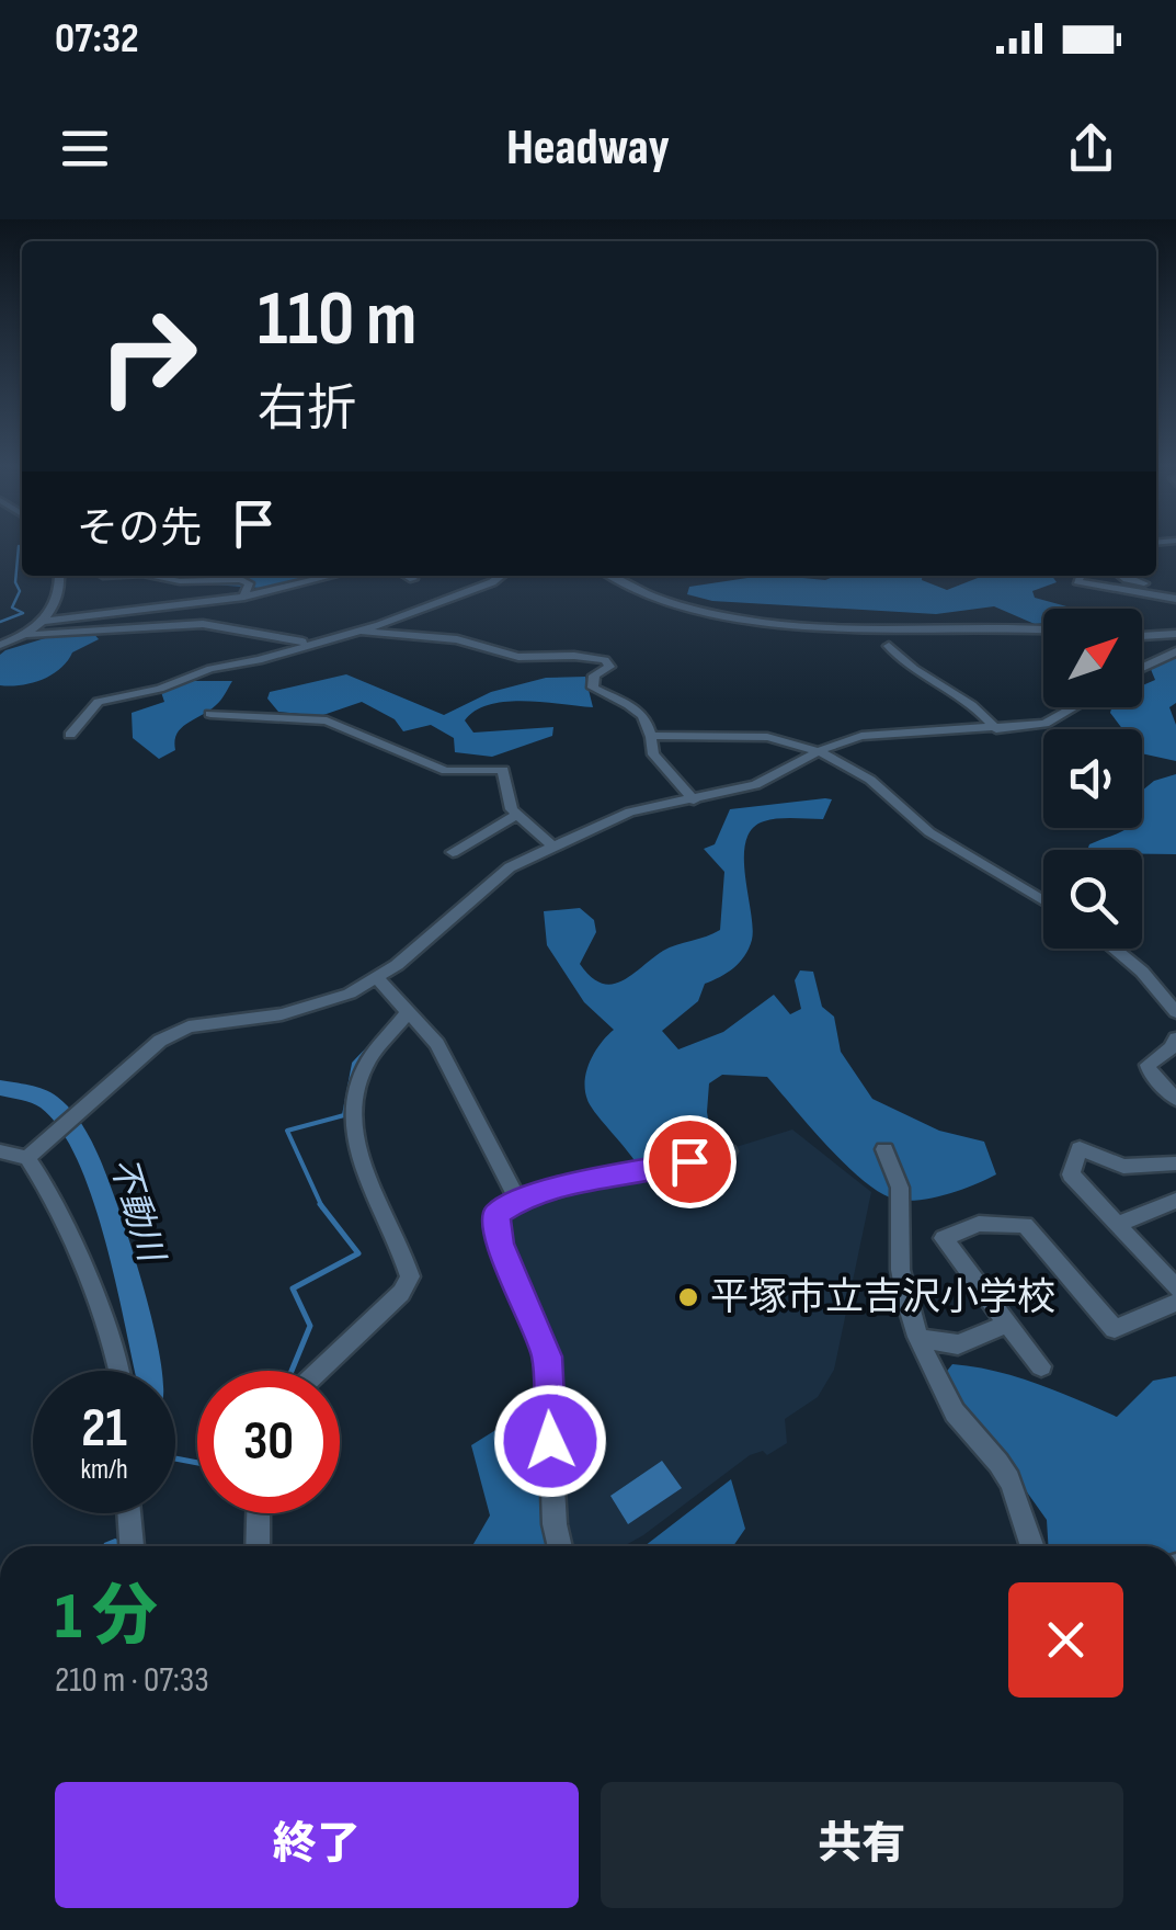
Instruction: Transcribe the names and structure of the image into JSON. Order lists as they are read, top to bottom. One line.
{"water":["不動川"],"places":["平塚市立吉沢小学校"],"north":"top right","page":{"status":"07:32","header":"Headway","turn":["110 m","右折"],"then":"その先","speed":"21 km/h","limit":"30","heading":["1 分","210 m · 07:33"],"buttons":["終了","共有"]}}
